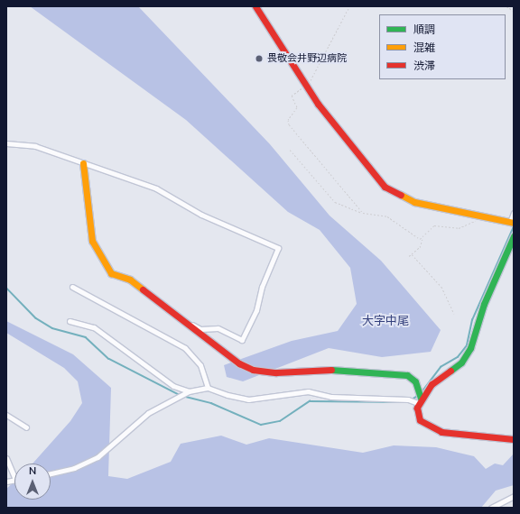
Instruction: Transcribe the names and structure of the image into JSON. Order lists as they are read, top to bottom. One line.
{"districts":["大字中尾"],"places":["畏敬会井野辺病院"],"legend":["順調","混雑","渋滞"],"north":"top"}
